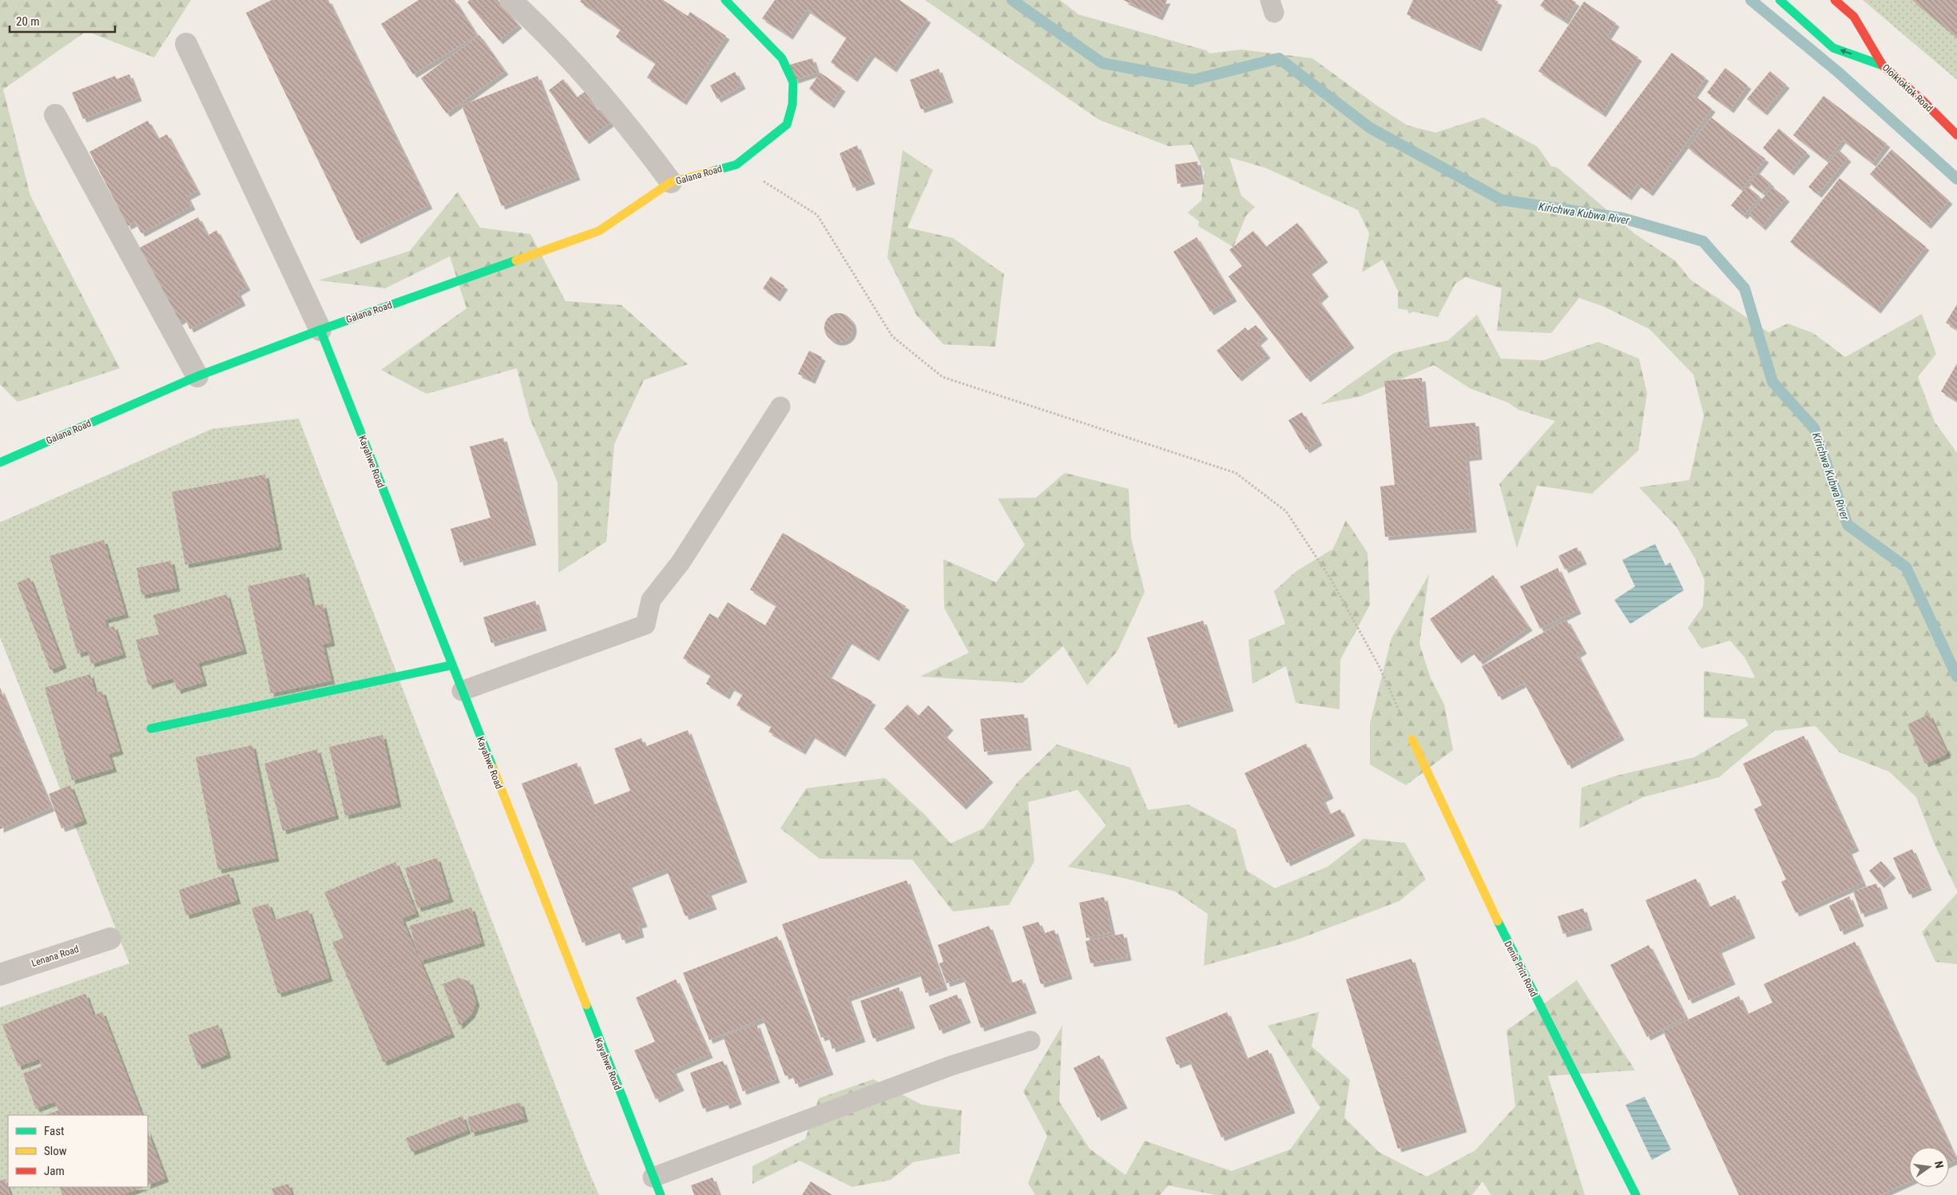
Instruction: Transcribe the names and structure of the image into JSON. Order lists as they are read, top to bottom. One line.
{"streets":{"main road":["Oloiktoktok Road","Galana Road","Kayahwe Road","Denis Pritt Road"],"street":["Lenana Road"]},"crossings":[["Galana Road","Kayahwe Road"]],"water":["Kirichwa Kubwa River"],"legend":["Fast","Slow","Jam"],"scale_bar":"20 m","north":"right"}
